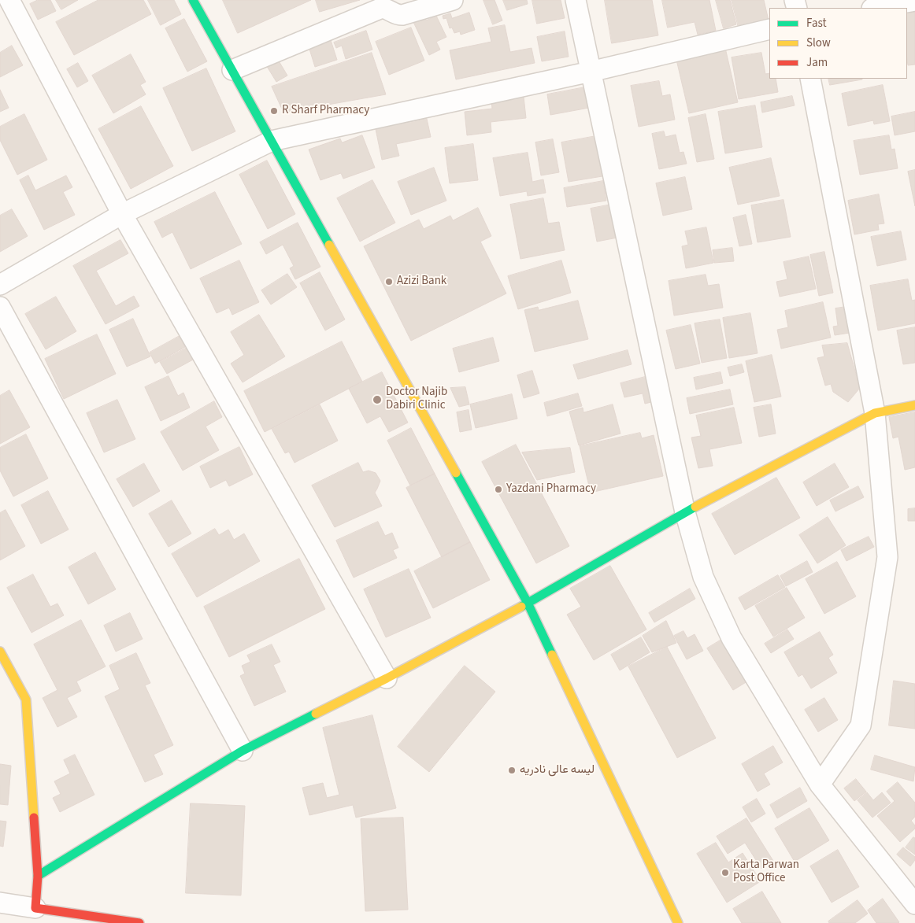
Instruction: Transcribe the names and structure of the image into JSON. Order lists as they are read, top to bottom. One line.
{"places":["R Sharf Pharmacy","Azizi Bank","Doctor Najib Dabiri Clinic","Yazdani Pharmacy","لیسه عالی نادریه","Karta Parwan Post Office"],"legend":["Fast","Slow","Jam"]}
